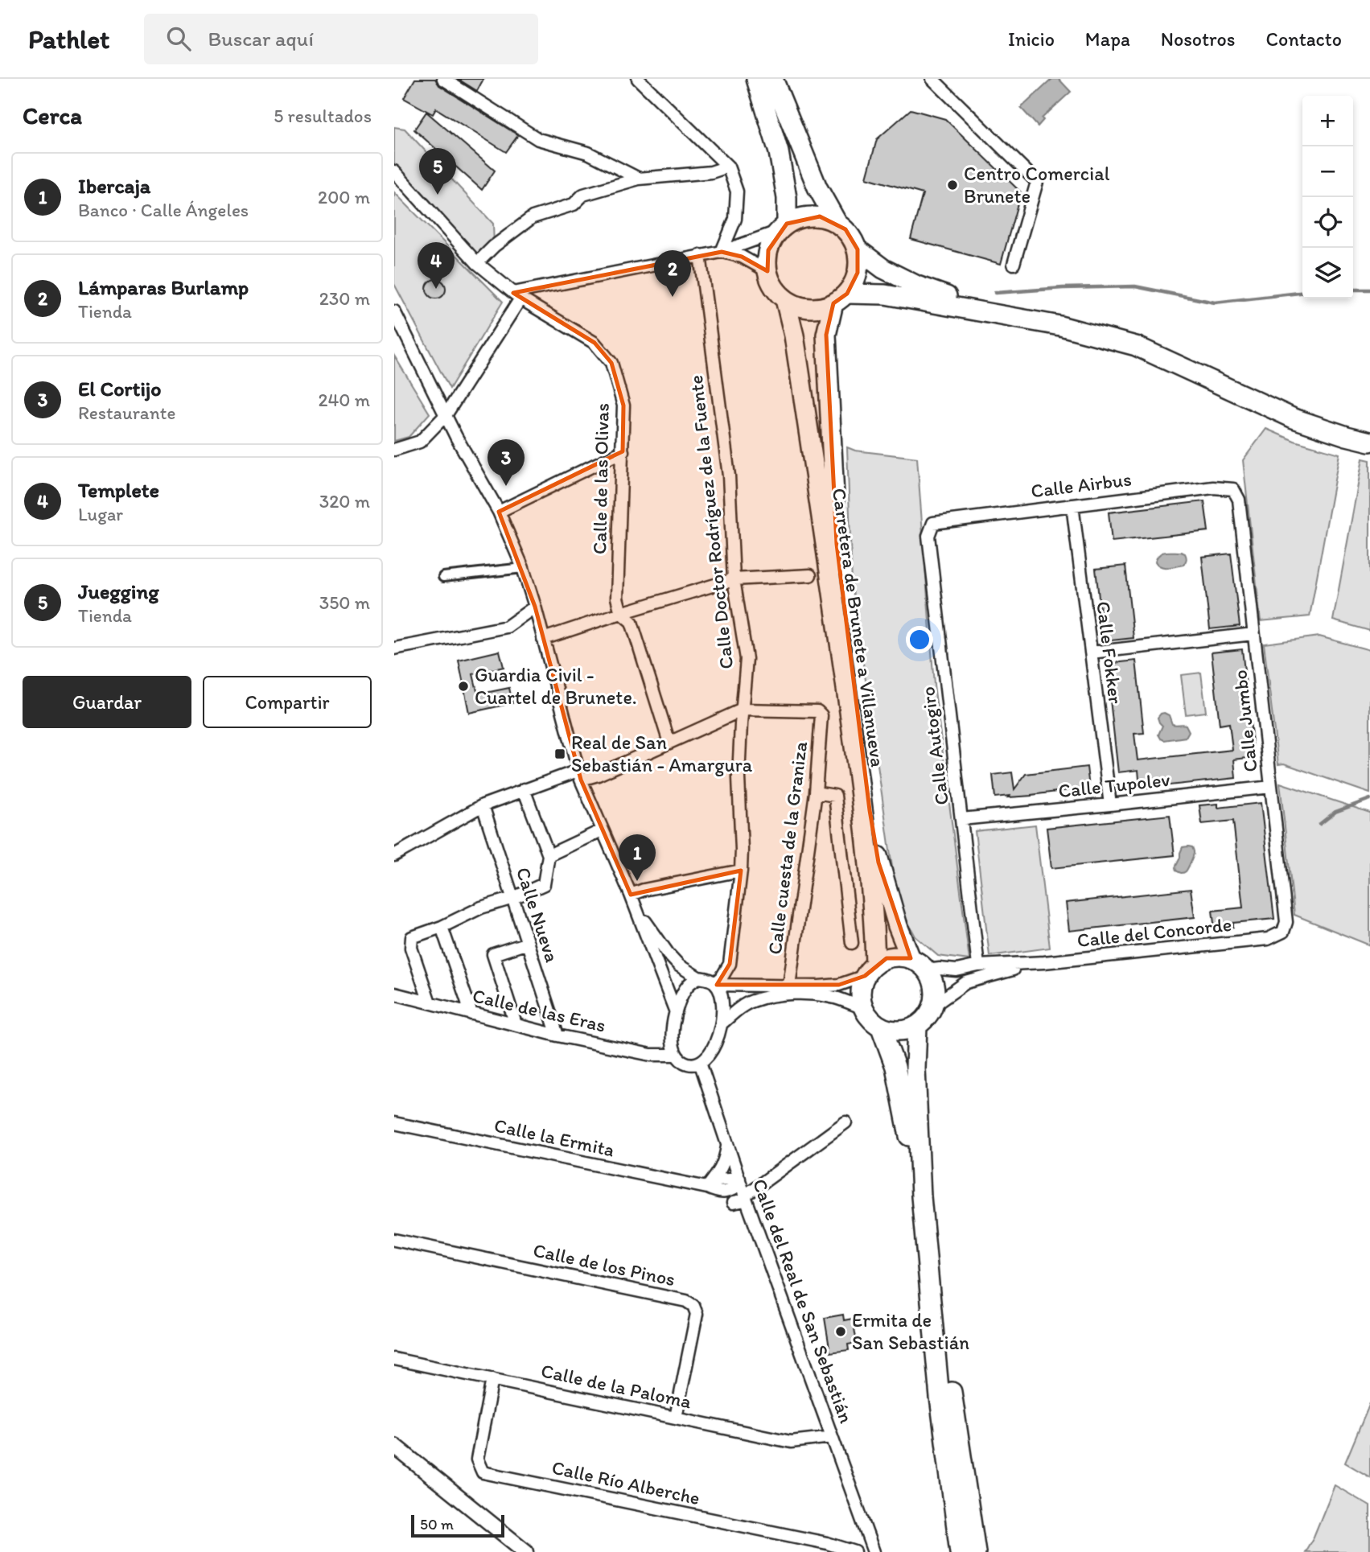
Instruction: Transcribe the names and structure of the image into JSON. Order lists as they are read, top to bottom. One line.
{"streets":{"main road":["Carretera de Brunete a Villanueva"],"street":["Calle de las Olivas","Calle Airbus","Calle Doctor Rodríguez de la Fuente","Calle Fokker","Calle Jumbo","Calle Autogiro","Calle Tupolev","Calle cuesta de la Graniza","Calle Nueva","Calle del Concorde","Calle de las Eras","Calle la Ermita","Calle de los Pinos","Calle del Real de San Sebastián","Calle de la Paloma","Calle Río Alberche"]},"crossings":[["Calle Airbus","Calle Fokker"],["Calle Airbus","Calle Jumbo"],["Calle Airbus","Calle Autogiro"],["Calle Doctor Rodríguez de la Fuente","Calle cuesta de la Graniza"],["Calle Doctor Rodríguez de la Fuente","Calle de las Eras"],["Calle Doctor Rodríguez de la Fuente","Calle del Real de San Sebastián"],["Carretera de Brunete a Villanueva","Calle del Concorde"],["Calle Fokker","Calle Tupolev"],["Calle Jumbo","Calle Tupolev"],["Calle Jumbo","Calle del Concorde"],["Calle Autogiro","Calle Tupolev"],["Calle Autogiro","Calle del Concorde"],["Calle Nueva","Calle de las Eras"],["Calle de las Eras","Calle del Real de San Sebastián"],["Calle la Ermita","Calle del Real de San Sebastián"],["Calle de los Pinos","Calle de la Paloma"],["Calle del Real de San Sebastián","Calle de la Paloma"],["Calle de la Paloma","Calle Río Alberche"]],"places":{"other":["Centro Comercial Brunete","Guardia Civil - Cuartel de Brunete.","Ermita de San Sebastián"],"transit":["Real de San Sebastián - Amargura"]},"scale_bar":"50 m","page":{"header":"Pathlet","search":"Buscar aquí","nav":["Inicio","Mapa","Nosotros","Contacto"],"heading":["Cerca","5 resultados"],"map_buttons":["+","−"],"pins":["5","4","2","3","1"],"list":[{"mark":"1","name":"Ibercaja","note":"Banco · Calle Ángeles","value":"200 m"},{"mark":"2","name":"Lámparas Burlamp","note":"Tienda","value":"230 m"},{"mark":"3","name":"El Cortijo","note":"Restaurante","value":"240 m"},{"mark":"4","name":"Templete","note":"Lugar","value":"320 m"},{"mark":"5","name":"Juegging","note":"Tienda","value":"350 m"}],"buttons":["Guardar","Compartir"],"scale":"50 m"}}
